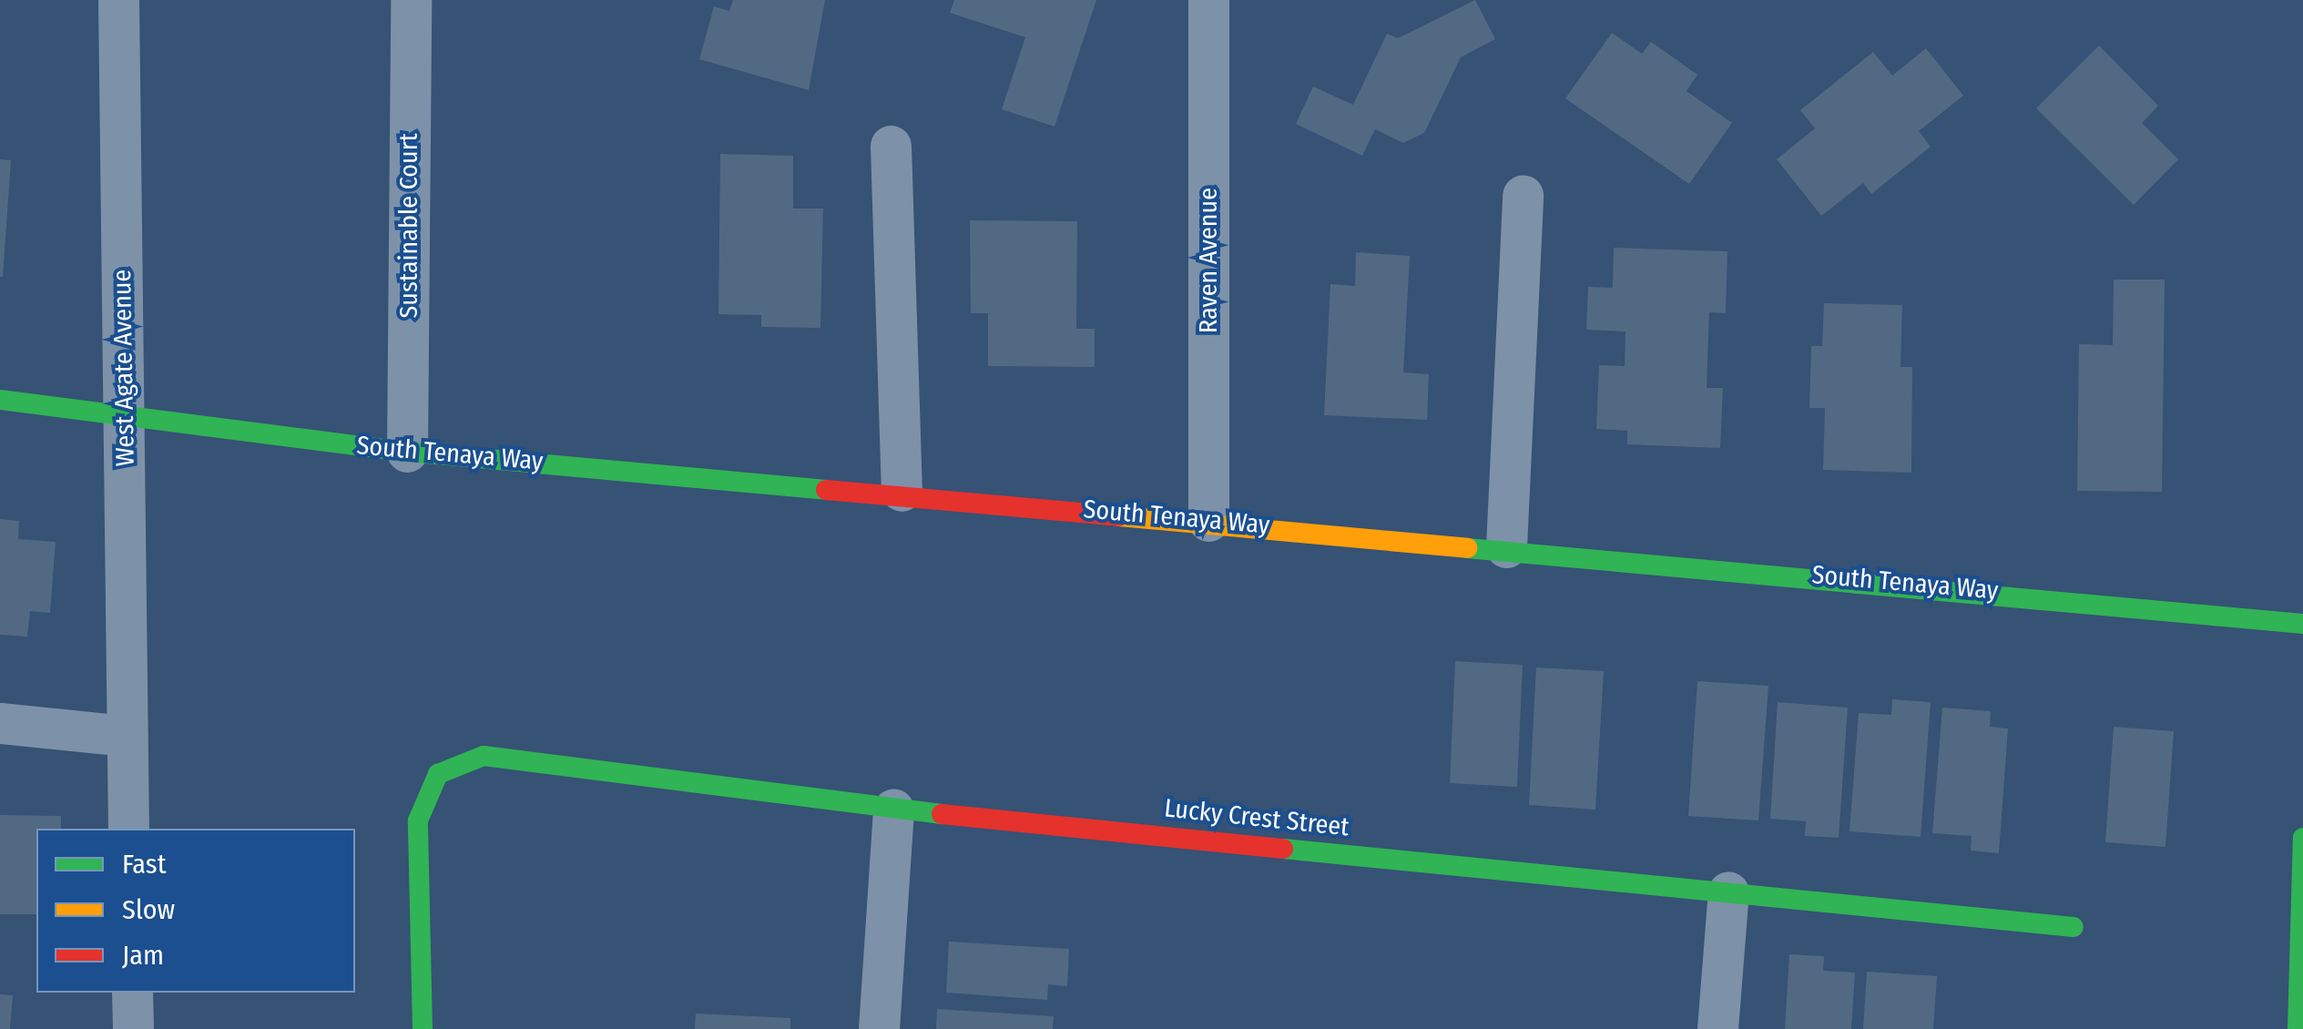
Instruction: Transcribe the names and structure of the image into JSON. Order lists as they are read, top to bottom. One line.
{"streets":{"street":["Sustainable Court","Raven Avenue","West Agate Avenue","South Tenaya Way","Lucky Crest Street"]},"crossings":[["Sustainable Court","South Tenaya Way"],["Raven Avenue","South Tenaya Way"],["West Agate Avenue","South Tenaya Way"]],"legend":["Fast","Slow","Jam"]}
